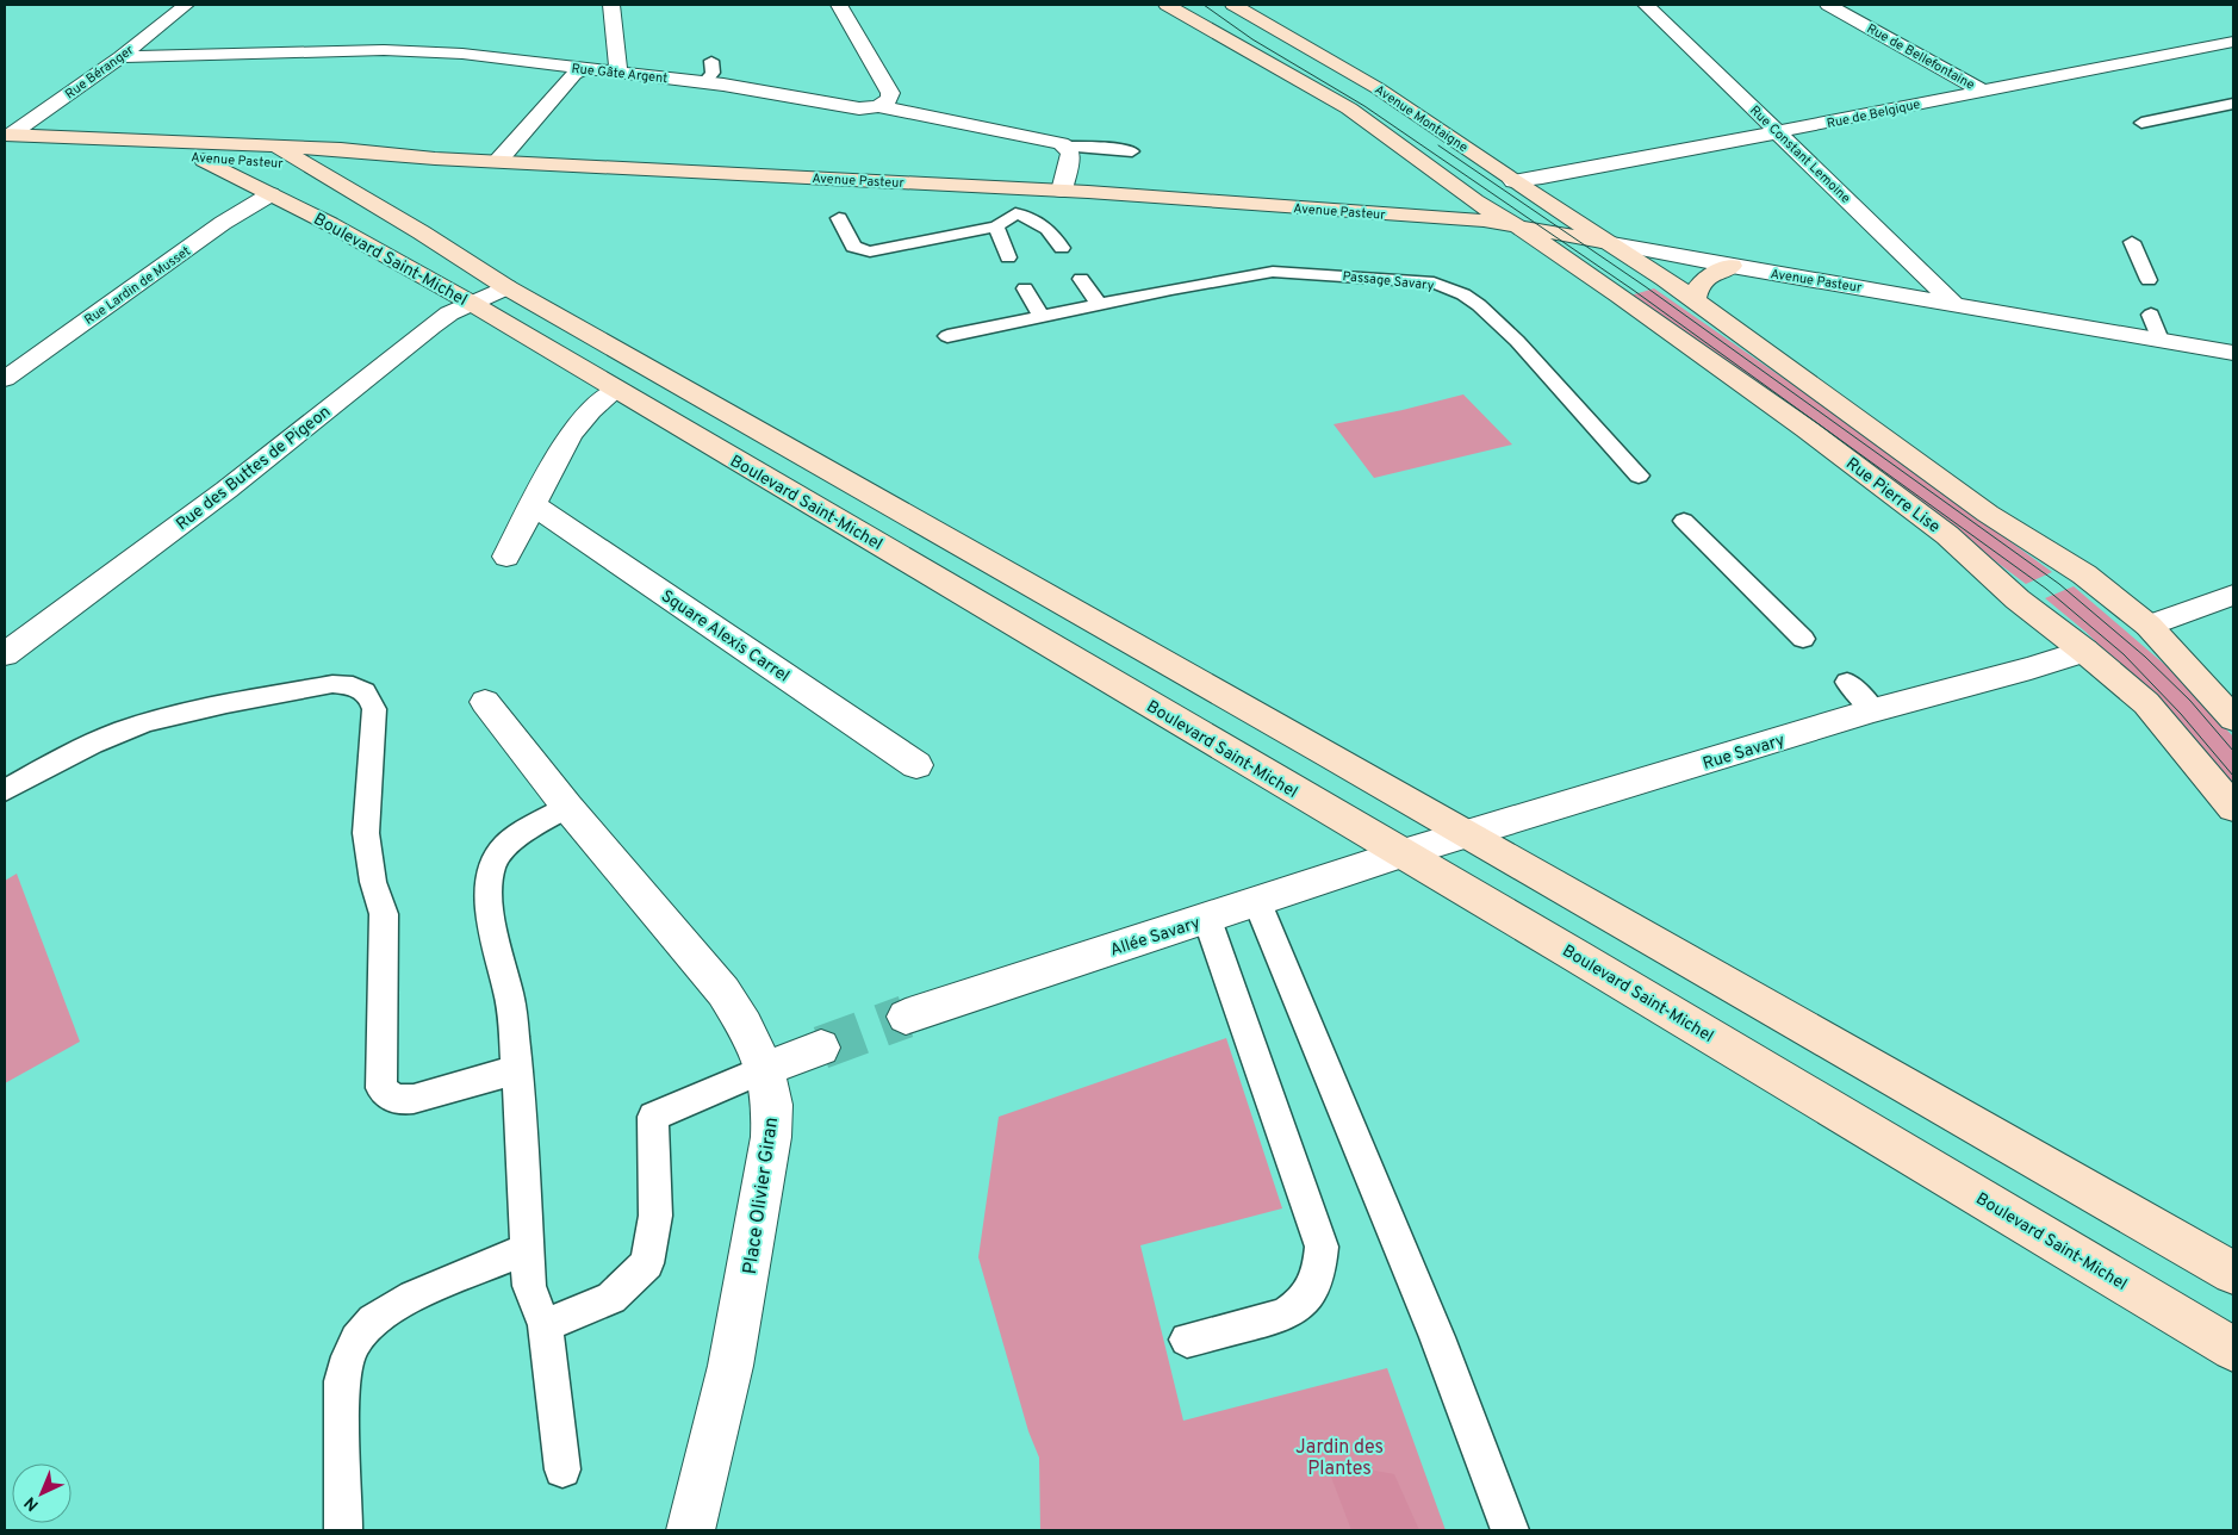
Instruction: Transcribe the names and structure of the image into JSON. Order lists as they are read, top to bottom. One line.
{"streets":{"main road":["Avenue Montaigne","Avenue Pasteur","Boulevard Saint-Michel","Rue Pierre Lise"],"street":["Rue de Bellefontaine","Rue Béranger","Rue Gâte Argent","Rue de Belgique","Rue Constant Lemoine","Rue Lardin de Musset","Rue des Buttes de Pigeon","Square Alexis Carrel","Rue Savary","Allée Savary","Place Olivier Giran"],"lane":["Passage Savary"]},"crossings":[["Rue de Bellefontaine","Rue de Belgique"],["Rue Béranger","Rue Gâte Argent"],["Rue Béranger","Avenue Pasteur"],["Rue de Belgique","Avenue Montaigne"],["Rue de Belgique","Rue Constant Lemoine"],["Avenue Montaigne","Avenue Pasteur"],["Rue Constant Lemoine","Avenue Pasteur"],["Avenue Pasteur","Boulevard Saint-Michel"],["Avenue Pasteur","Rue Lardin de Musset"],["Avenue Pasteur","Rue Pierre Lise"],["Boulevard Saint-Michel","Rue Lardin de Musset"],["Boulevard Saint-Michel","Rue des Buttes de Pigeon"],["Boulevard Saint-Michel","Rue Savary"],["Boulevard Saint-Michel","Allée Savary"],["Rue Pierre Lise","Rue Savary"],["Rue Savary","Allée Savary"]],"parks":["Jardin des Plantes"],"north":"bottom left"}
